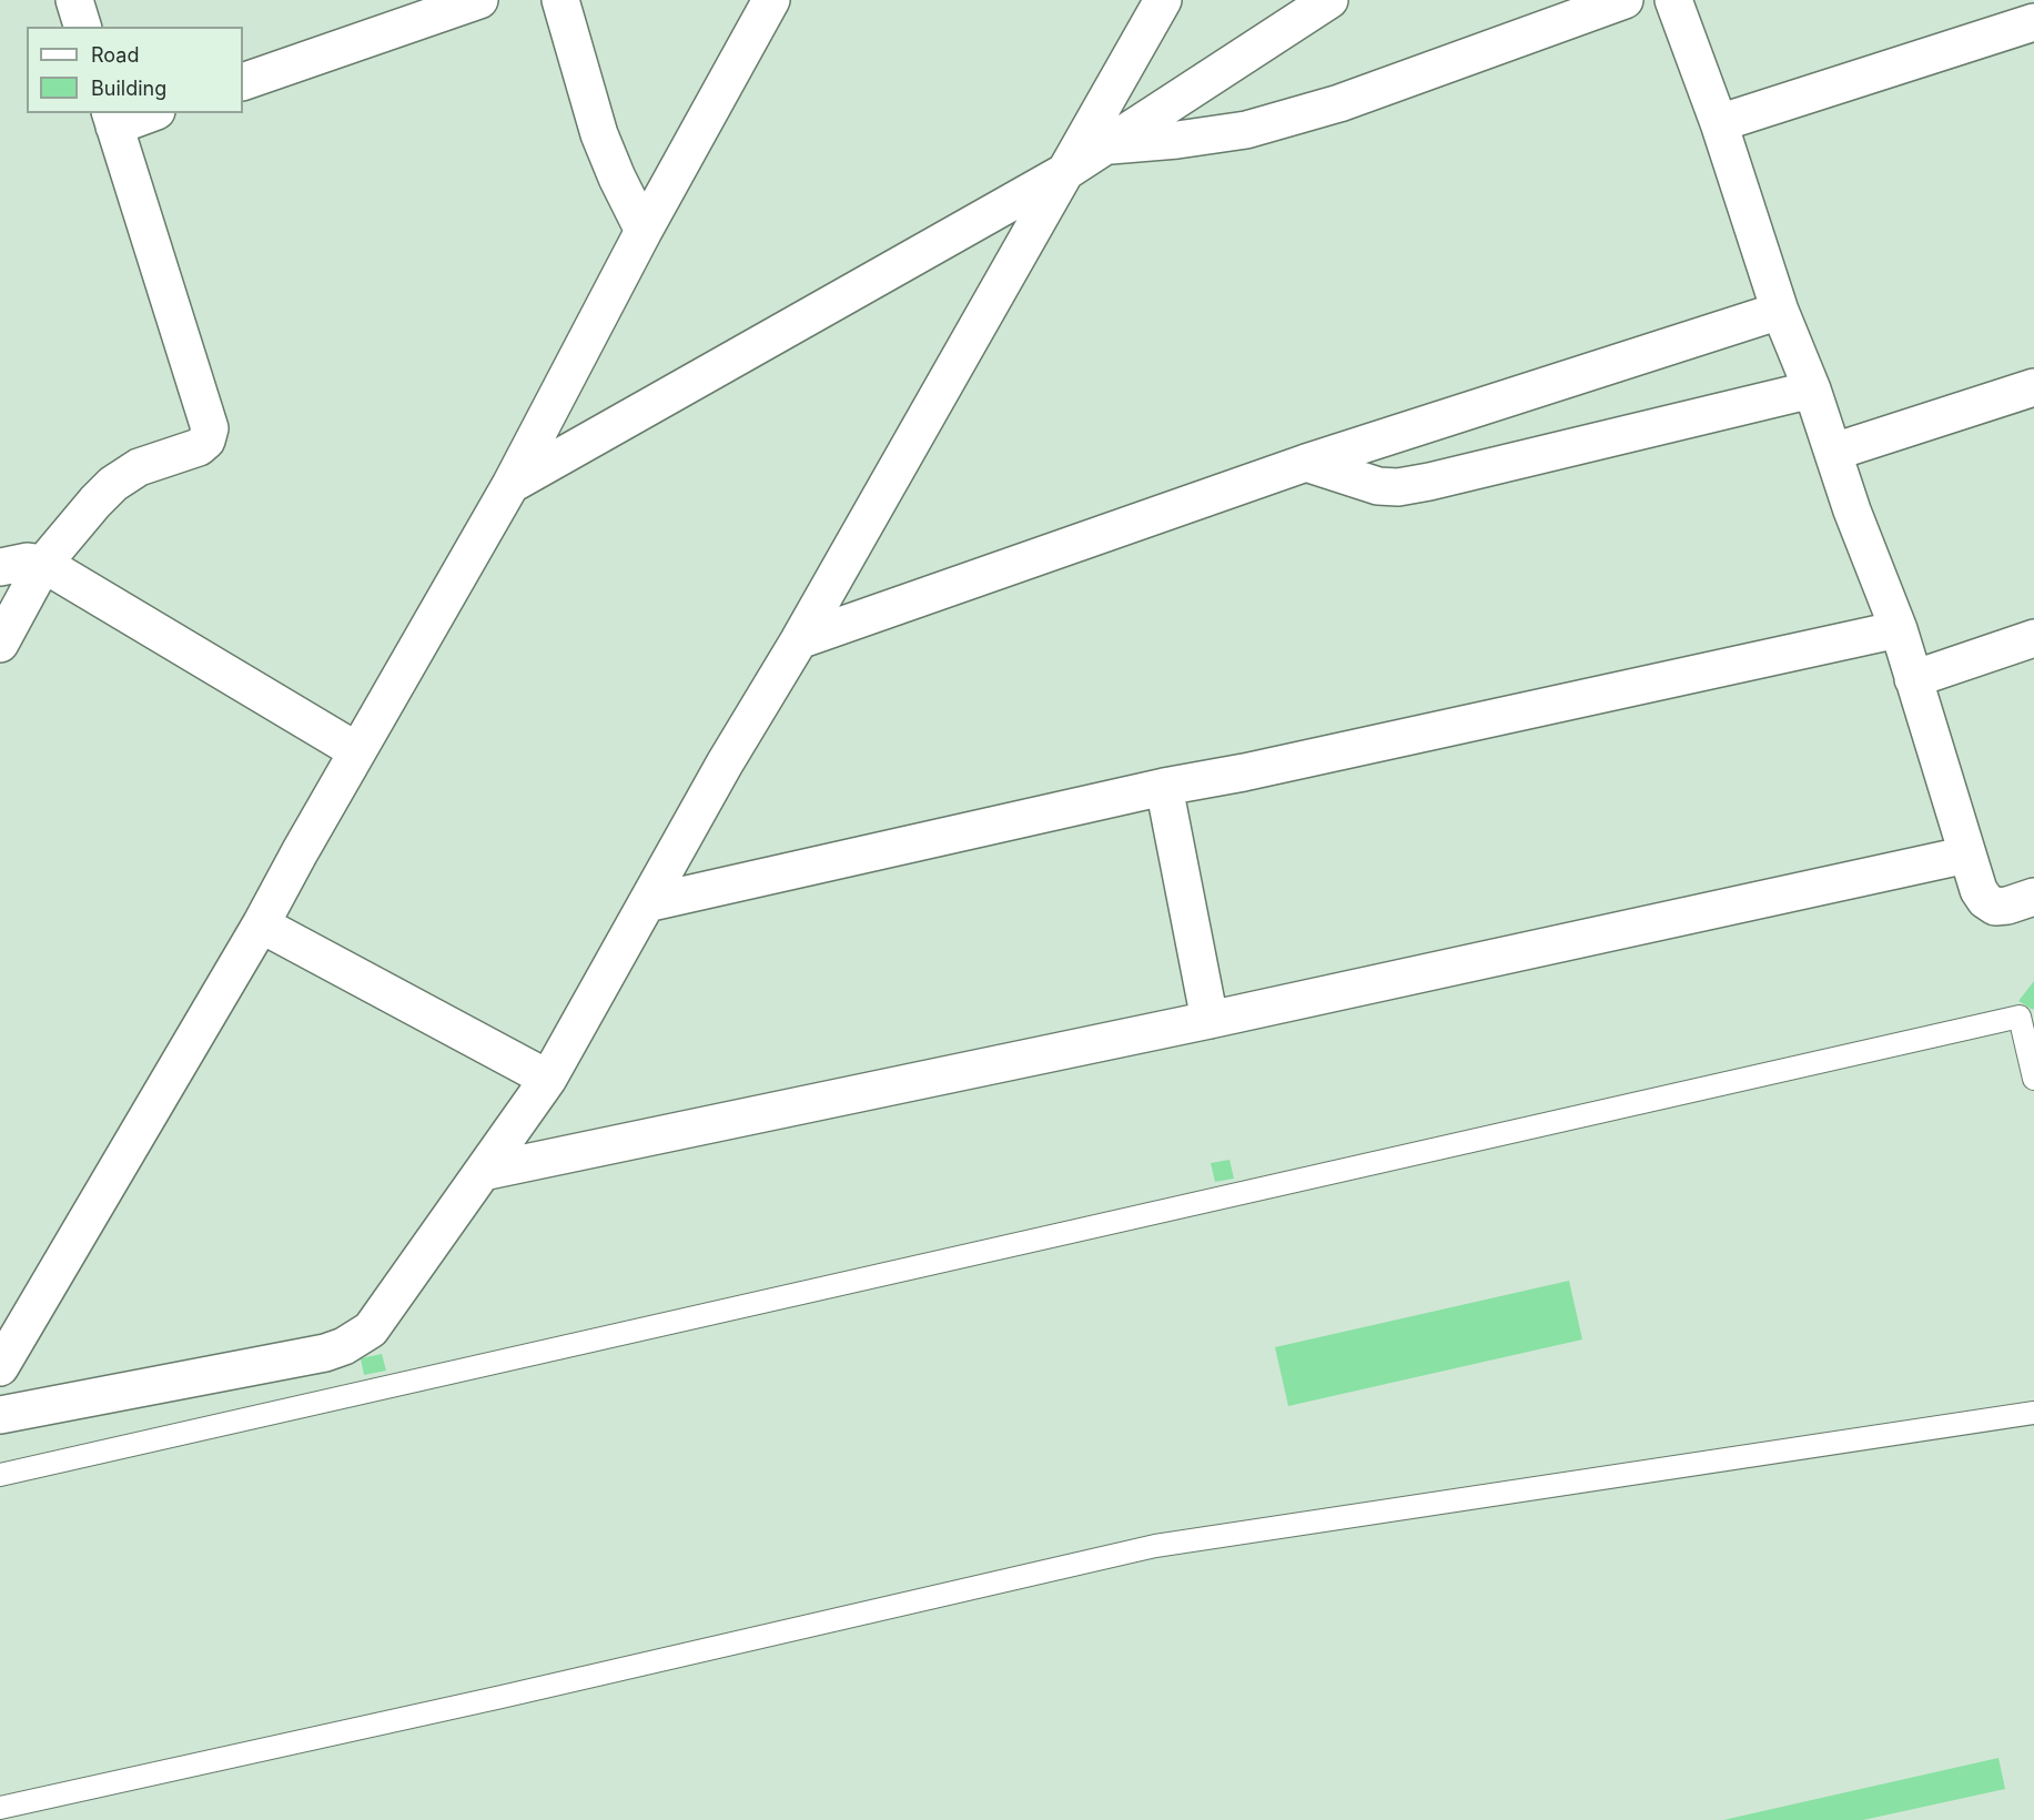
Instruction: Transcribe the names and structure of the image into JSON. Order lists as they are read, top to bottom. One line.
{"legend":["Road","Building"]}
